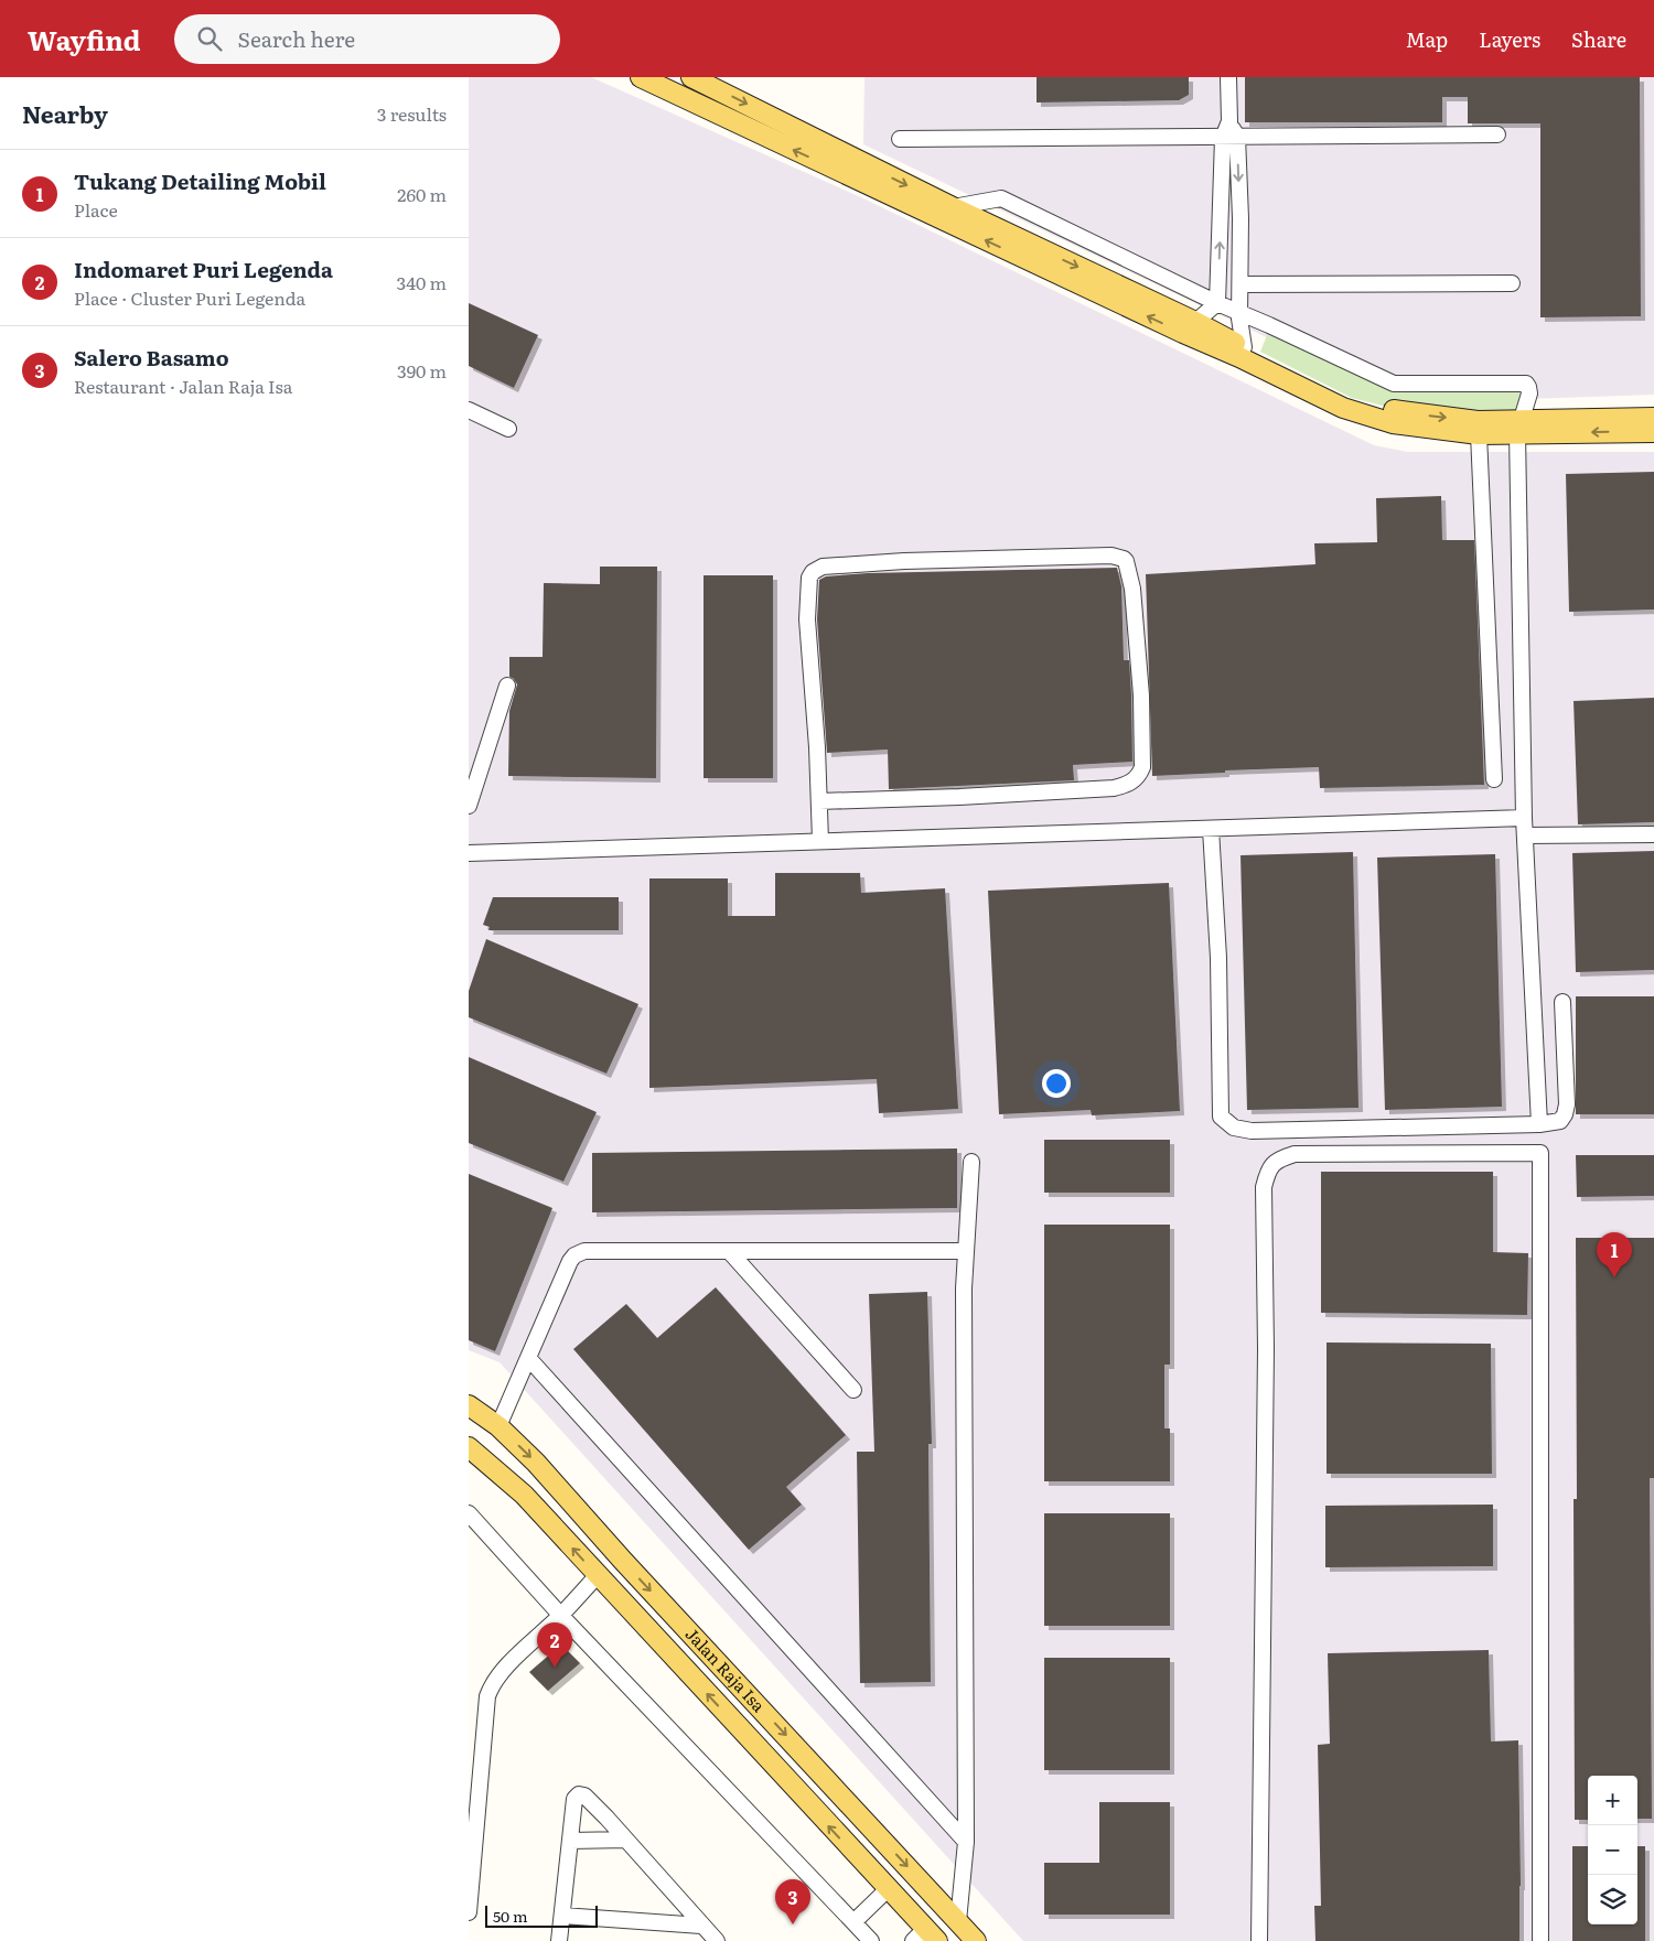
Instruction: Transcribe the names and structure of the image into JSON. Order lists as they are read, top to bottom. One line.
{"streets":{"main road":["Jalan Raja Isa"]},"scale_bar":"50 m","page":{"header":"Wayfind","search":"Search here","nav":["Map","Layers","Share"],"heading":["Nearby","3 results"],"list":[{"mark":"1","name":"Tukang Detailing Mobil","note":"Place","value":"260 m"},{"mark":"2","name":"Indomaret Puri Legenda","note":"Place · Cluster Puri Legenda","value":"340 m"},{"mark":"3","name":"Salero Basamo","note":"Restaurant · Jalan Raja Isa","value":"390 m"}],"pins":["1","2","3"],"map_buttons":["+","−"],"scale":"50 m"}}
